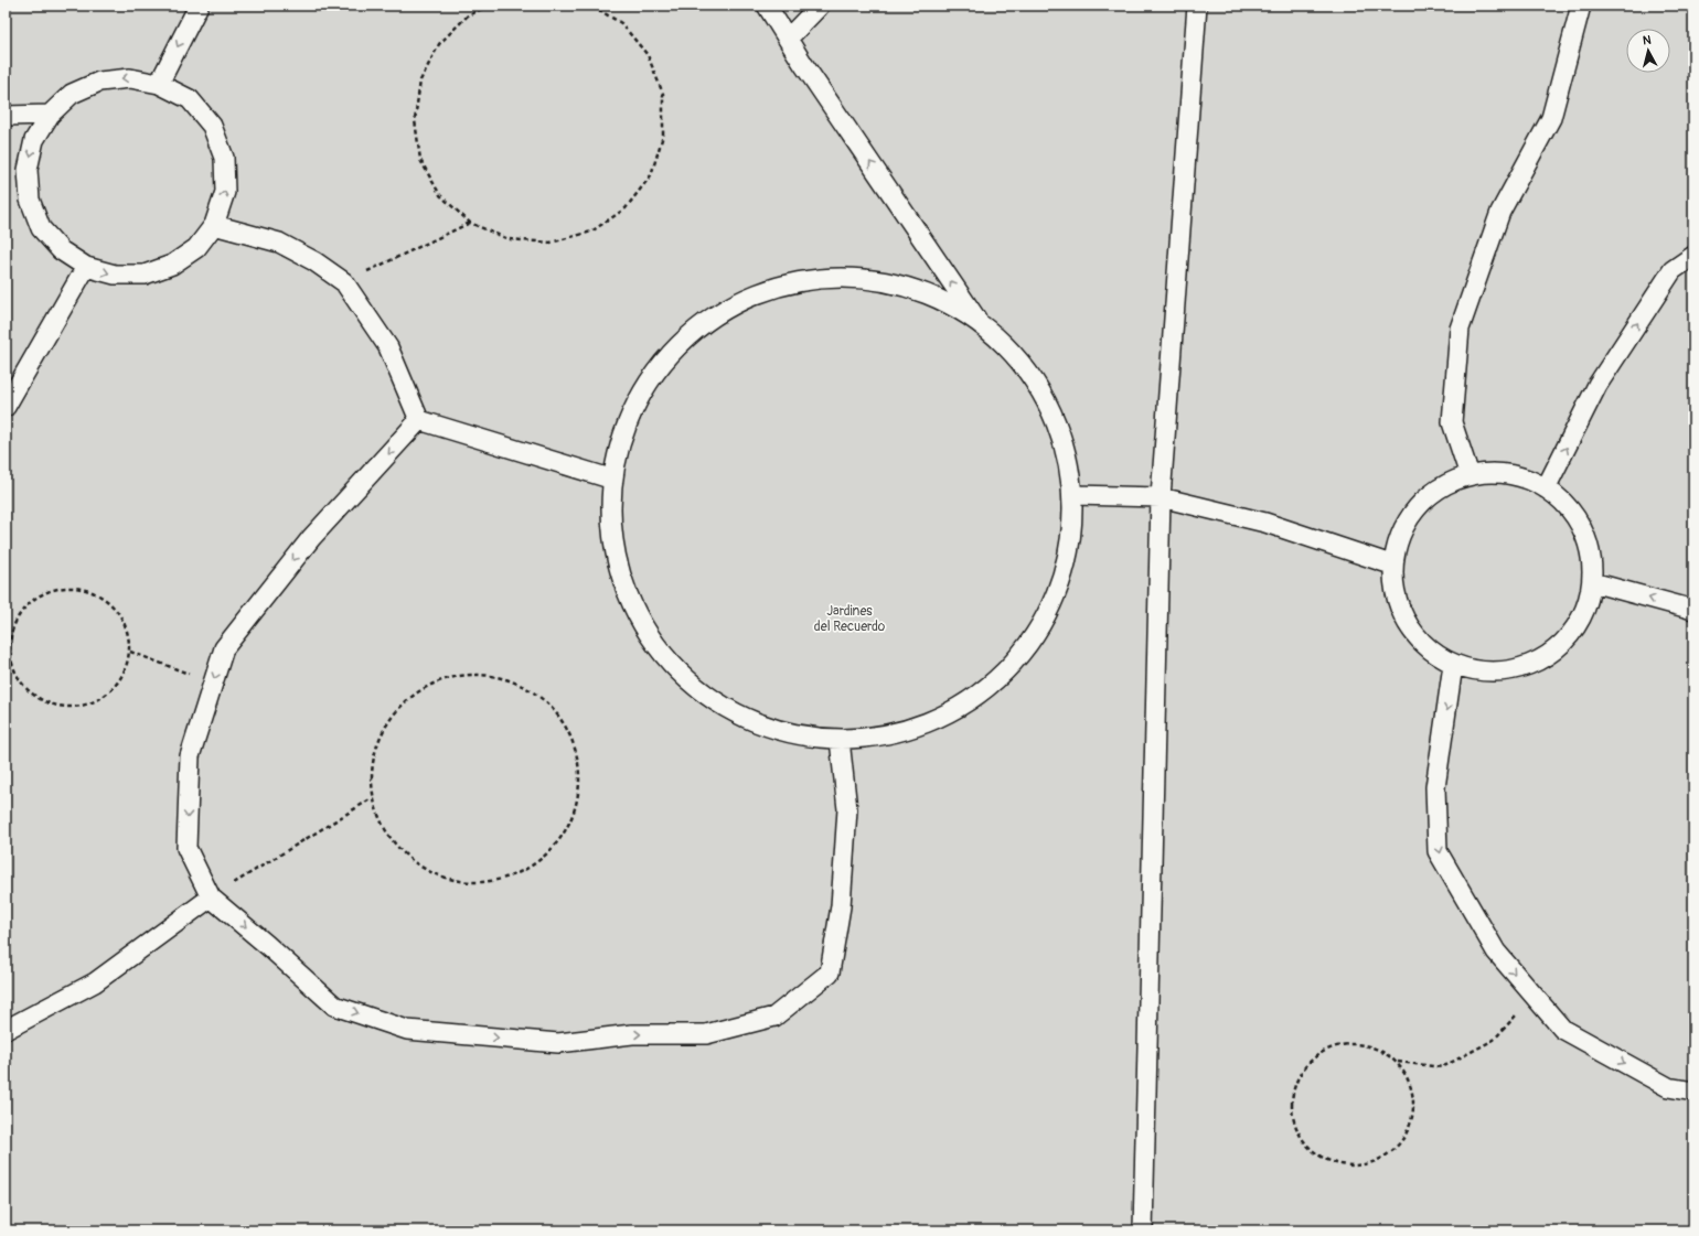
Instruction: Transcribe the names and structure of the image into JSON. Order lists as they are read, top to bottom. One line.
{"parks":["Jardines del Recuerdo"],"north":"top"}
